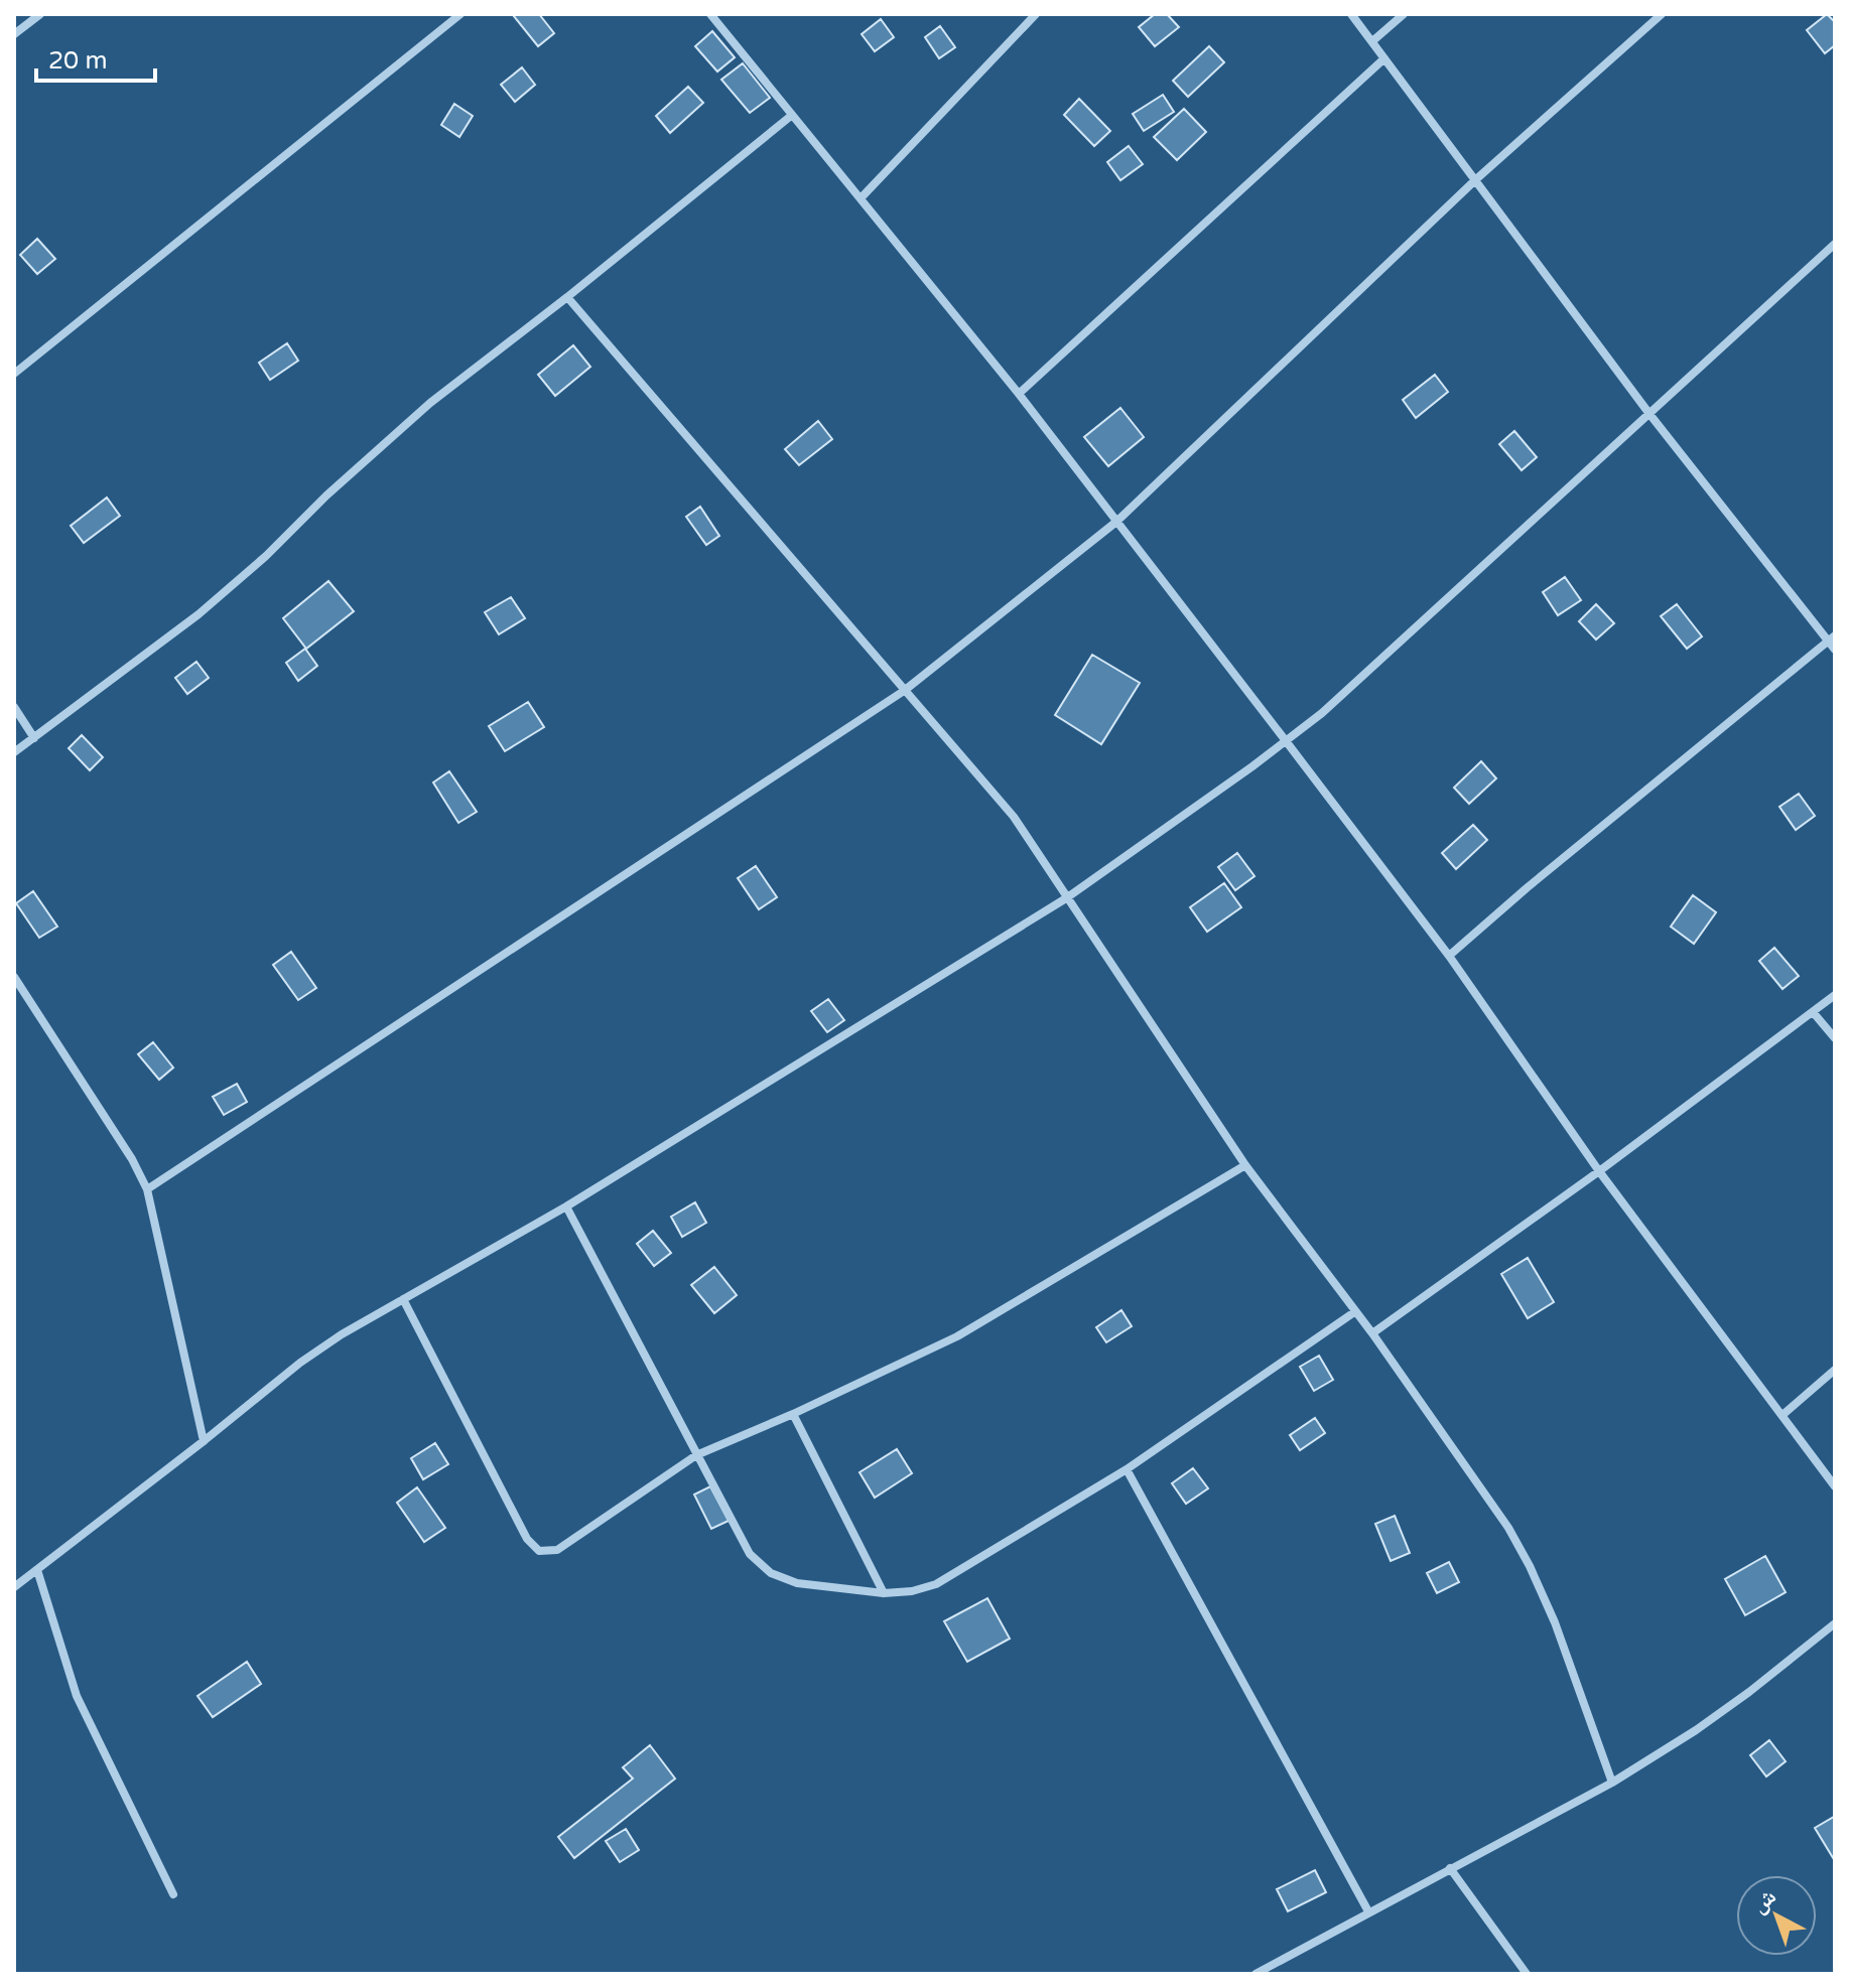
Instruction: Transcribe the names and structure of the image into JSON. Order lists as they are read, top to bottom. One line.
{"scale_bar":"20 m","north":"top left"}
